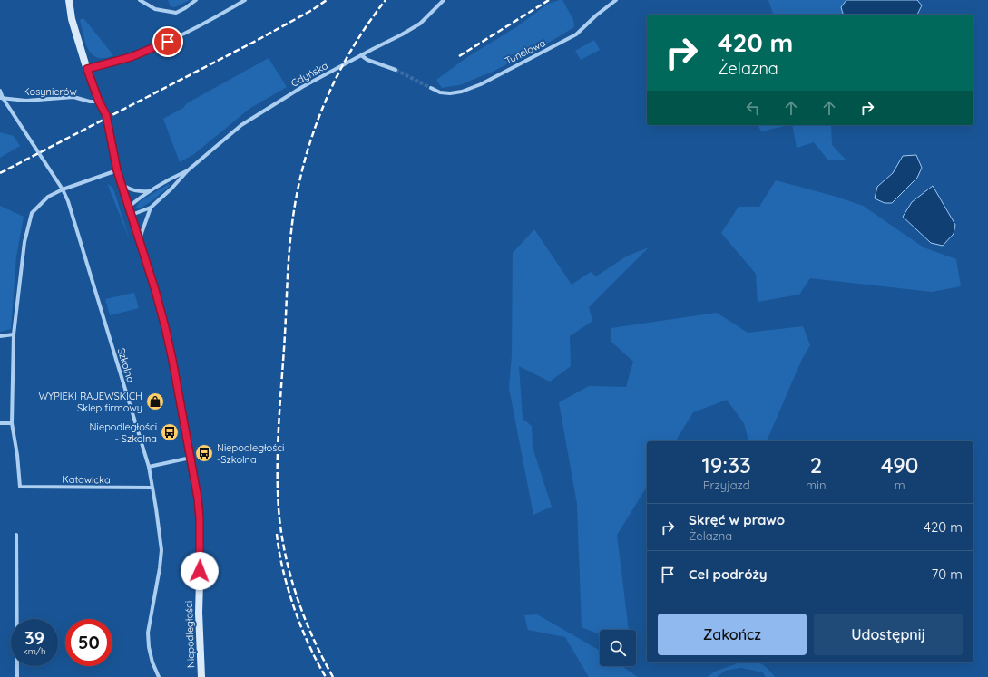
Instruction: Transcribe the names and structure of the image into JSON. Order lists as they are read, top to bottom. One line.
{"streets":{"main road":["Niepodległości"],"street":["Tunelowa","Gdyńska","Kosynierów","Szkolna","Katowicka"]},"crossings":[["Gdyńska","Niepodległości"],["Kosynierów","Szkolna"],["Kosynierów","Niepodległości"],["Szkolna","Katowicka"]],"places":{"shop":["WYPIEKI RAJEWSKICH Sklep firmowy"],"bus stop":["Niepodległości - Szkolna","Niepodległości -Szkolna"]},"page":{"turn":["420 m","Żelazna"],"eta":["19:33","Przyjazd","2","min","490","m"],"list":[{"name":"Skręć w prawo","note":"Żelazna","value":"420 m"},{"name":"Cel podróży","value":"70 m"}],"buttons":["Zakończ","Udostępnij"],"speed":"39 km/h","limit":"50"}}
